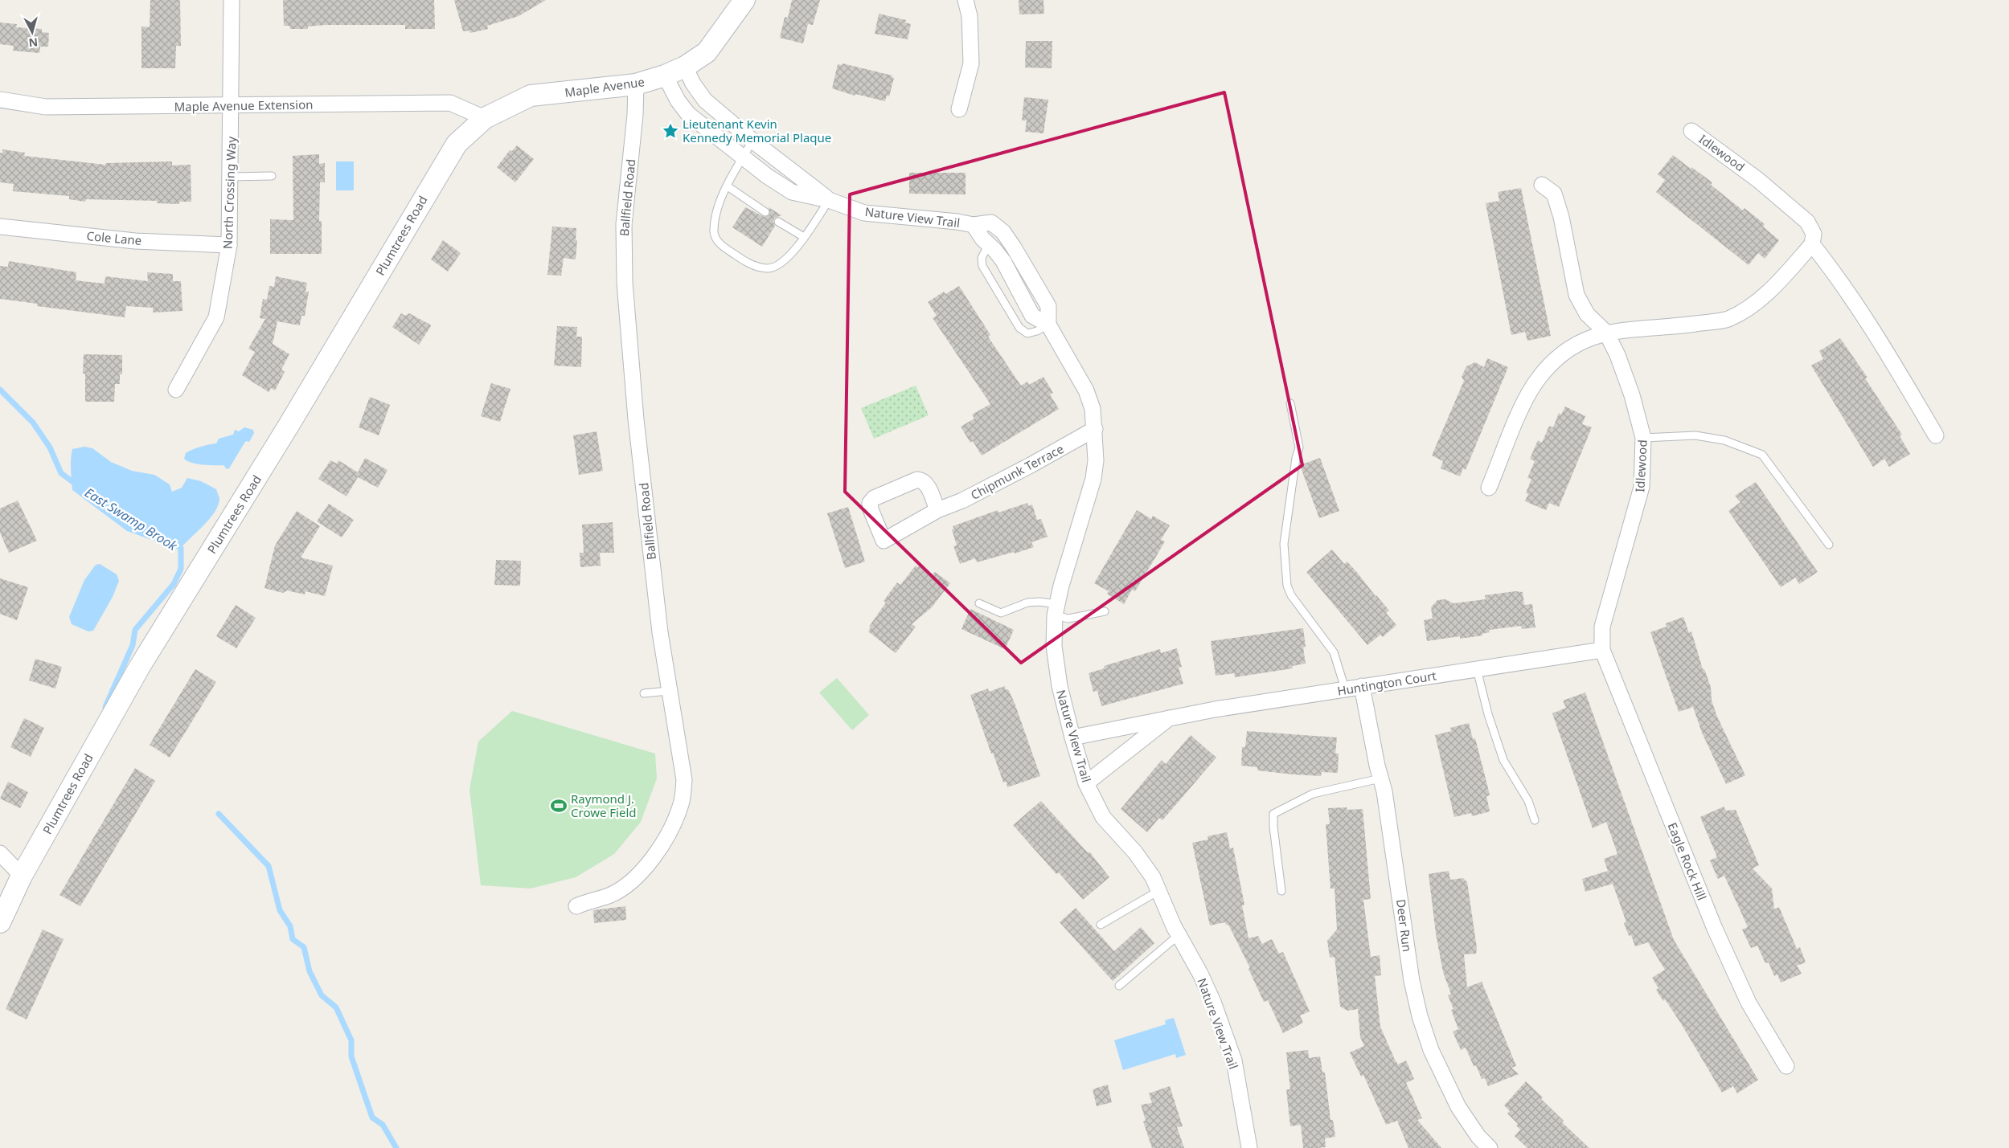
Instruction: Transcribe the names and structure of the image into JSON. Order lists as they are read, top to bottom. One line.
{"streets":{"main road":["Maple Avenue","Plumtrees Road"],"street":["Maple Avenue Extension","Idlewood","North Crossing Way","Ballfield Road","Nature View Trail","Cole Lane","Chipmunk Terrace","Huntington Court","Eagle Rock Hill","Deer Run"]},"crossings":[["Maple Avenue","Maple Avenue Extension"],["Maple Avenue","Ballfield Road"],["Maple Avenue","Nature View Trail"],["Maple Avenue","Plumtrees Road"],["Maple Avenue Extension","North Crossing Way"],["Maple Avenue Extension","Plumtrees Road"],["Idlewood","Huntington Court"],["Idlewood","Eagle Rock Hill"],["North Crossing Way","Cole Lane"],["Nature View Trail","Chipmunk Terrace"],["Nature View Trail","Huntington Court"],["Huntington Court","Eagle Rock Hill"],["Huntington Court","Deer Run"]],"water":["East Swamp Brook"],"places":{"place":["Lieutenant Kevin Kennedy Memorial Plaque"],"sports":["Raymond J. Crowe Field"]},"north":"bottom"}
